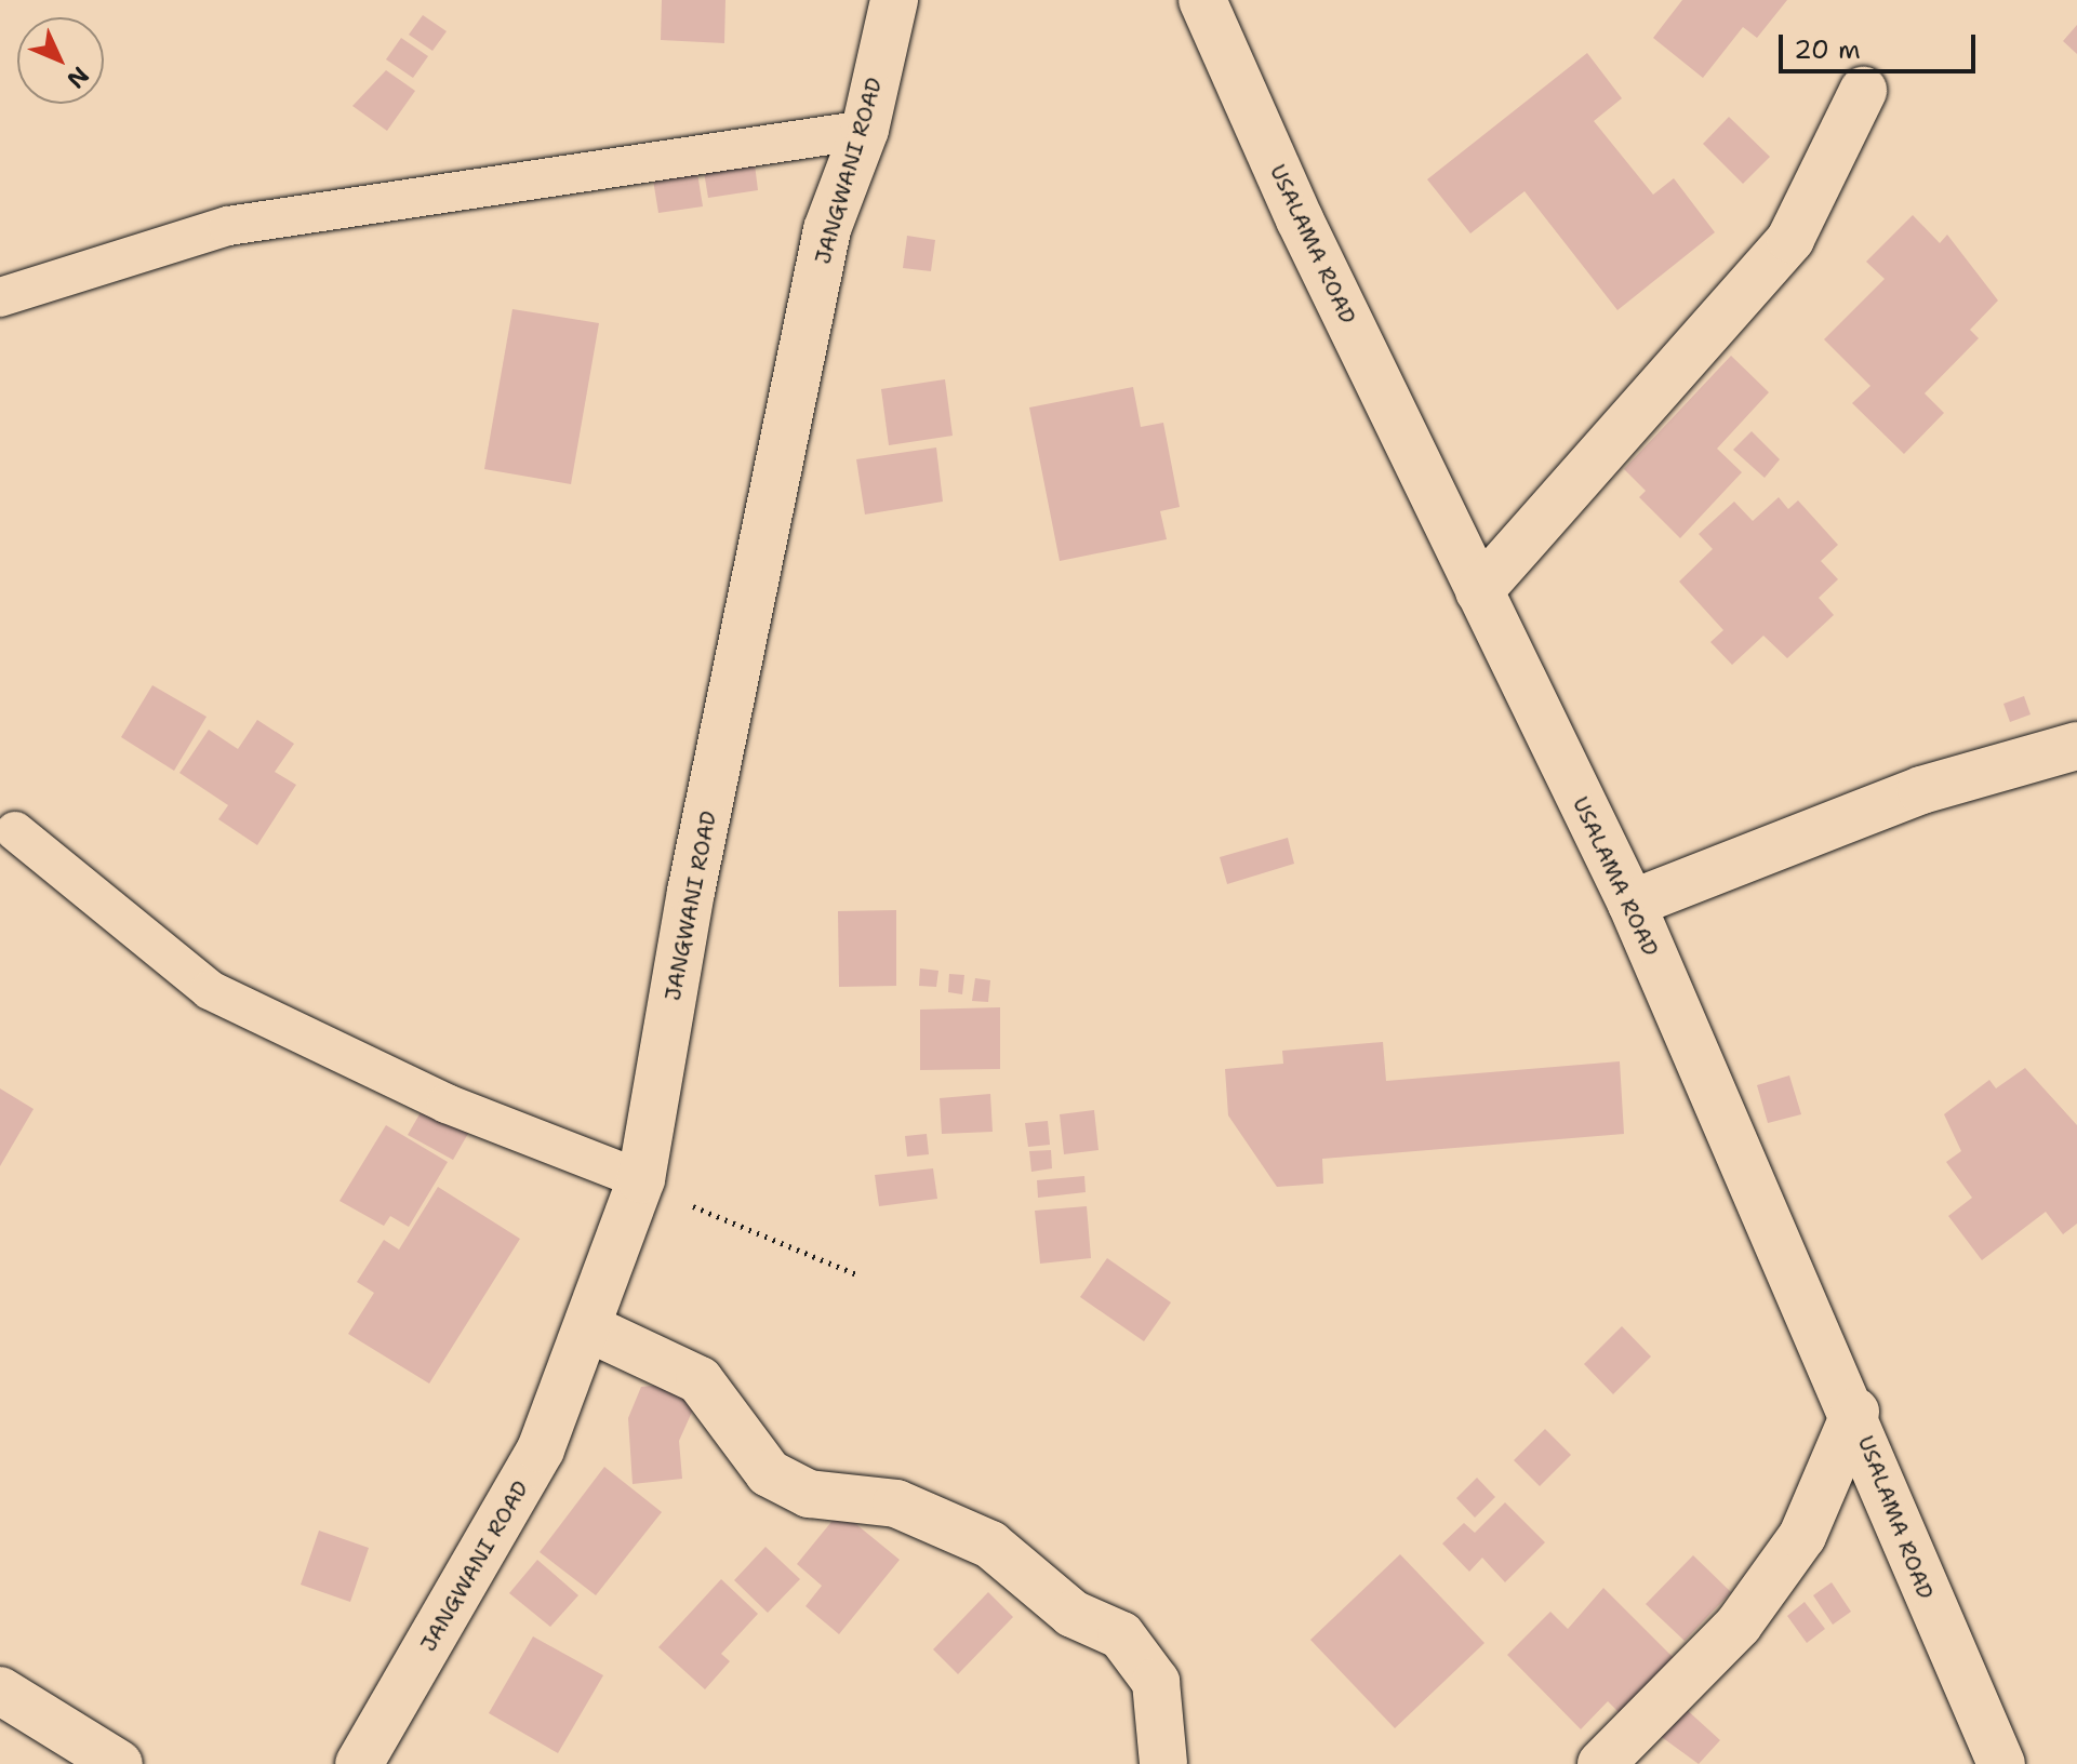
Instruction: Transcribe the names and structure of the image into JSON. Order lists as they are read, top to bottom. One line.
{"streets":{"street":["JANGWANI ROAD","USALAMA ROAD"]},"scale_bar":"20 m","north":"bottom right"}
